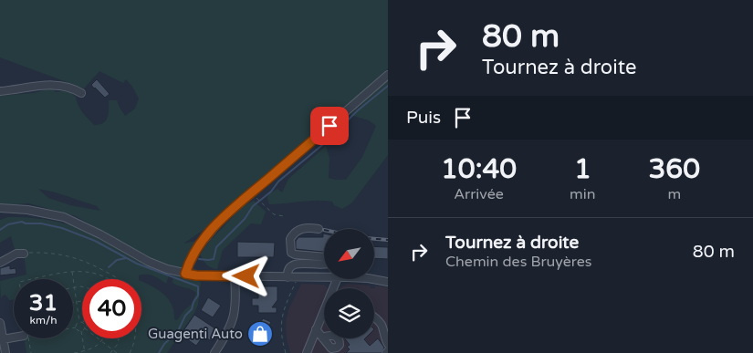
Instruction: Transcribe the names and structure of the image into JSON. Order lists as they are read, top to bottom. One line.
{"places":{"shop":["Guagenti Auto"]},"north":"bottom left","page":{"turn":["80 m","Tournez à droite"],"then":"Puis","eta":["10:40","Arrivée","1","min","360","m"],"list":[{"name":"Tournez à droite","note":"Chemin des Bruyères","value":"80 m"}],"speed":"31 km/h","limit":"40"}}
